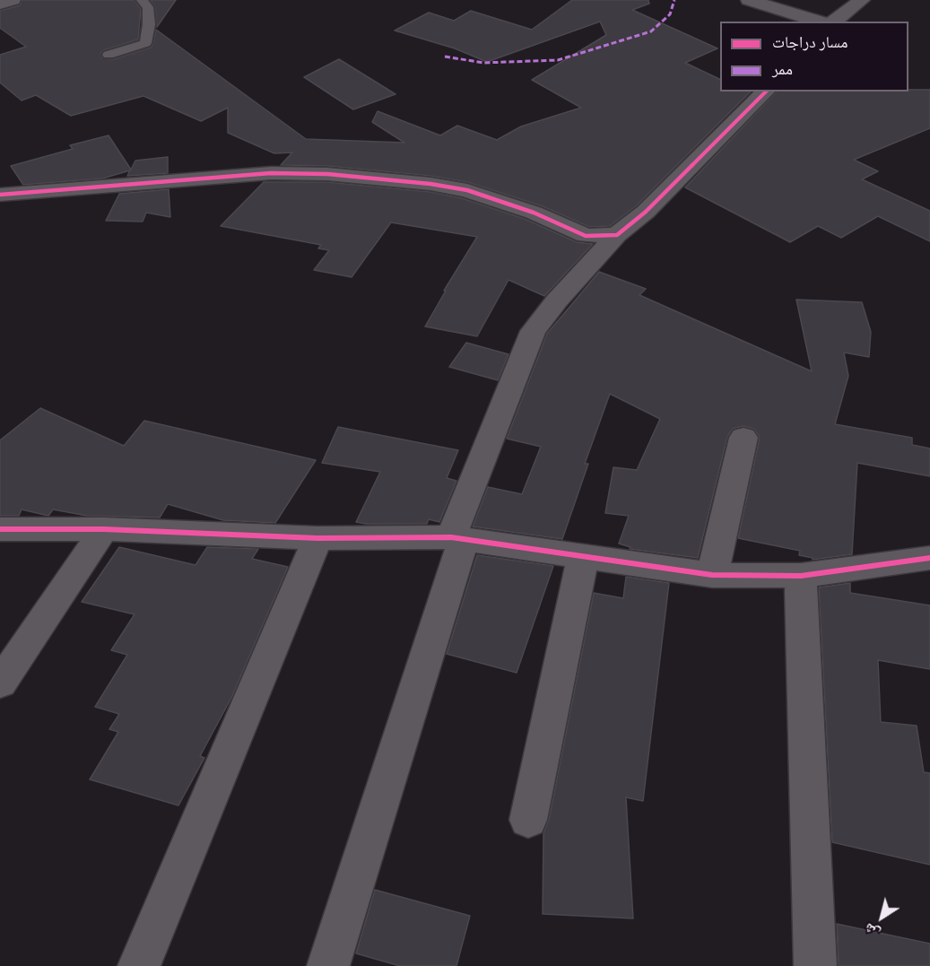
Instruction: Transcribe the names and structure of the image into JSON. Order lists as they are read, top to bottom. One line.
{"legend":["مسار دراجات","ممر"],"north":"bottom left"}
